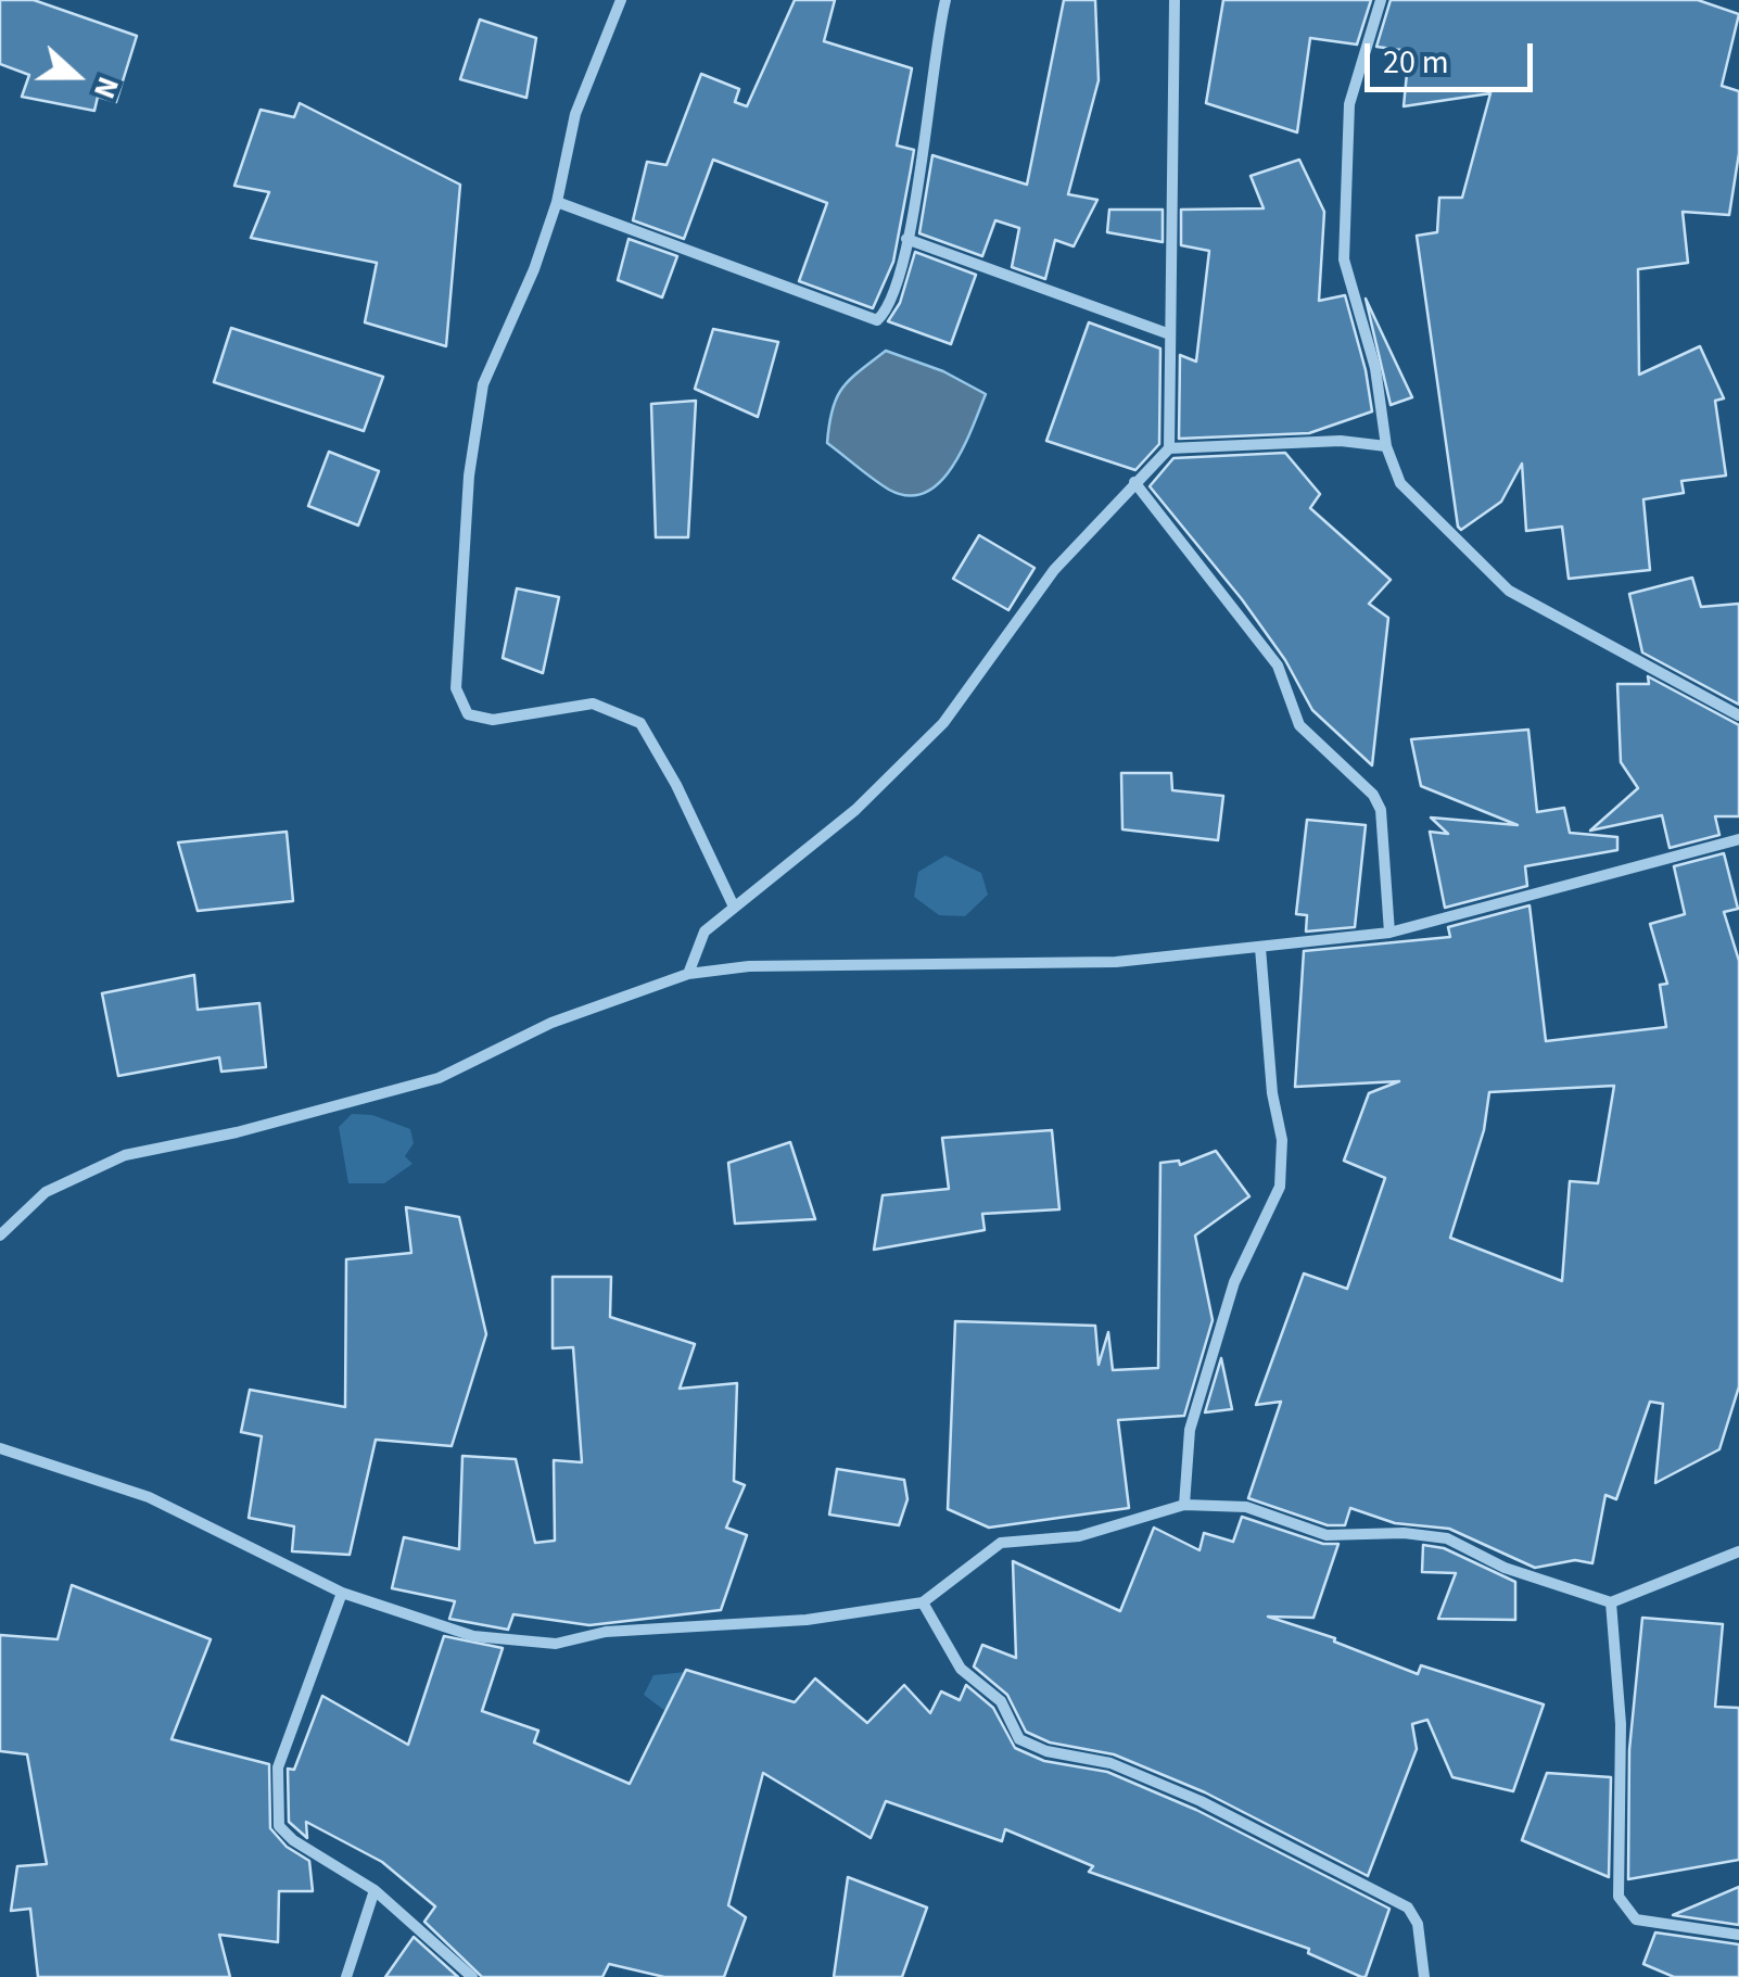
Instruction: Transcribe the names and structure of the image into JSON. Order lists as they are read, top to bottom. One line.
{"scale_bar":"20 m","north":"right"}
